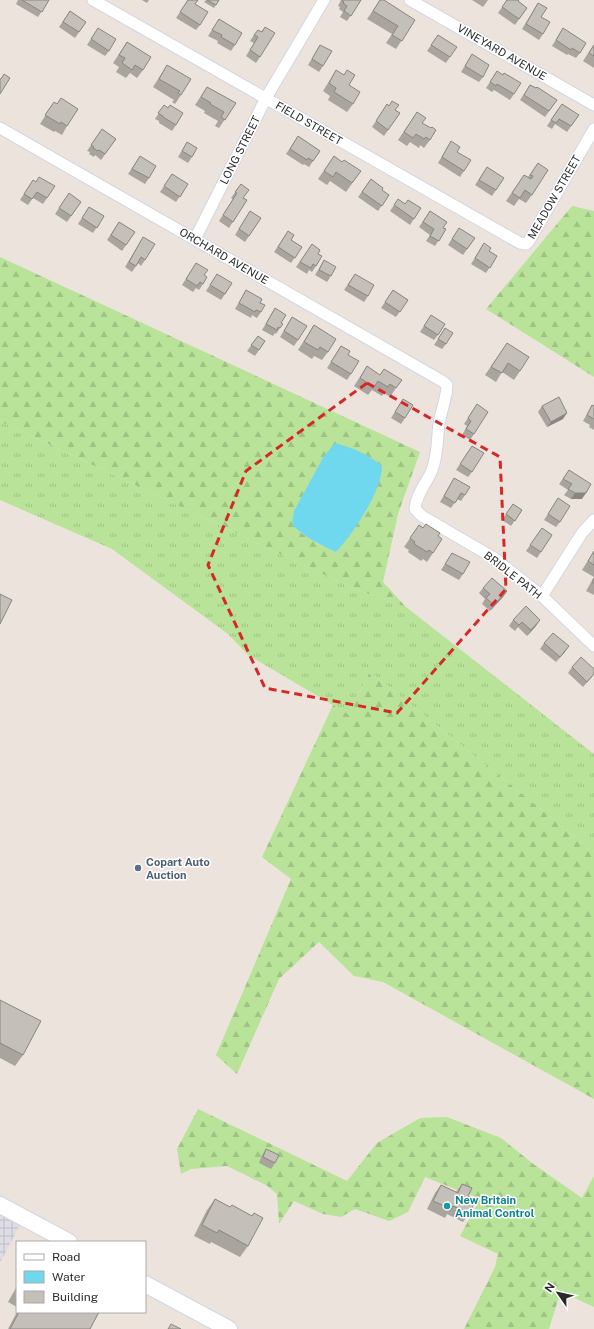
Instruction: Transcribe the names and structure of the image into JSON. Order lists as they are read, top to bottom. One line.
{"streets":{"street":["VINEYARD AVENUE","FIELD STREET","LONG STREET","MEADOW STREET","ORCHARD AVENUE","BRIDLE PATH"]},"crossings":[["FIELD STREET","LONG STREET"],["FIELD STREET","MEADOW STREET"],["LONG STREET","ORCHARD AVENUE"],["ORCHARD AVENUE","BRIDLE PATH"]],"places":["Copart Auto Auction","New Britain Animal Control"],"legend":["Road","Water","Building"],"north":"top left"}
